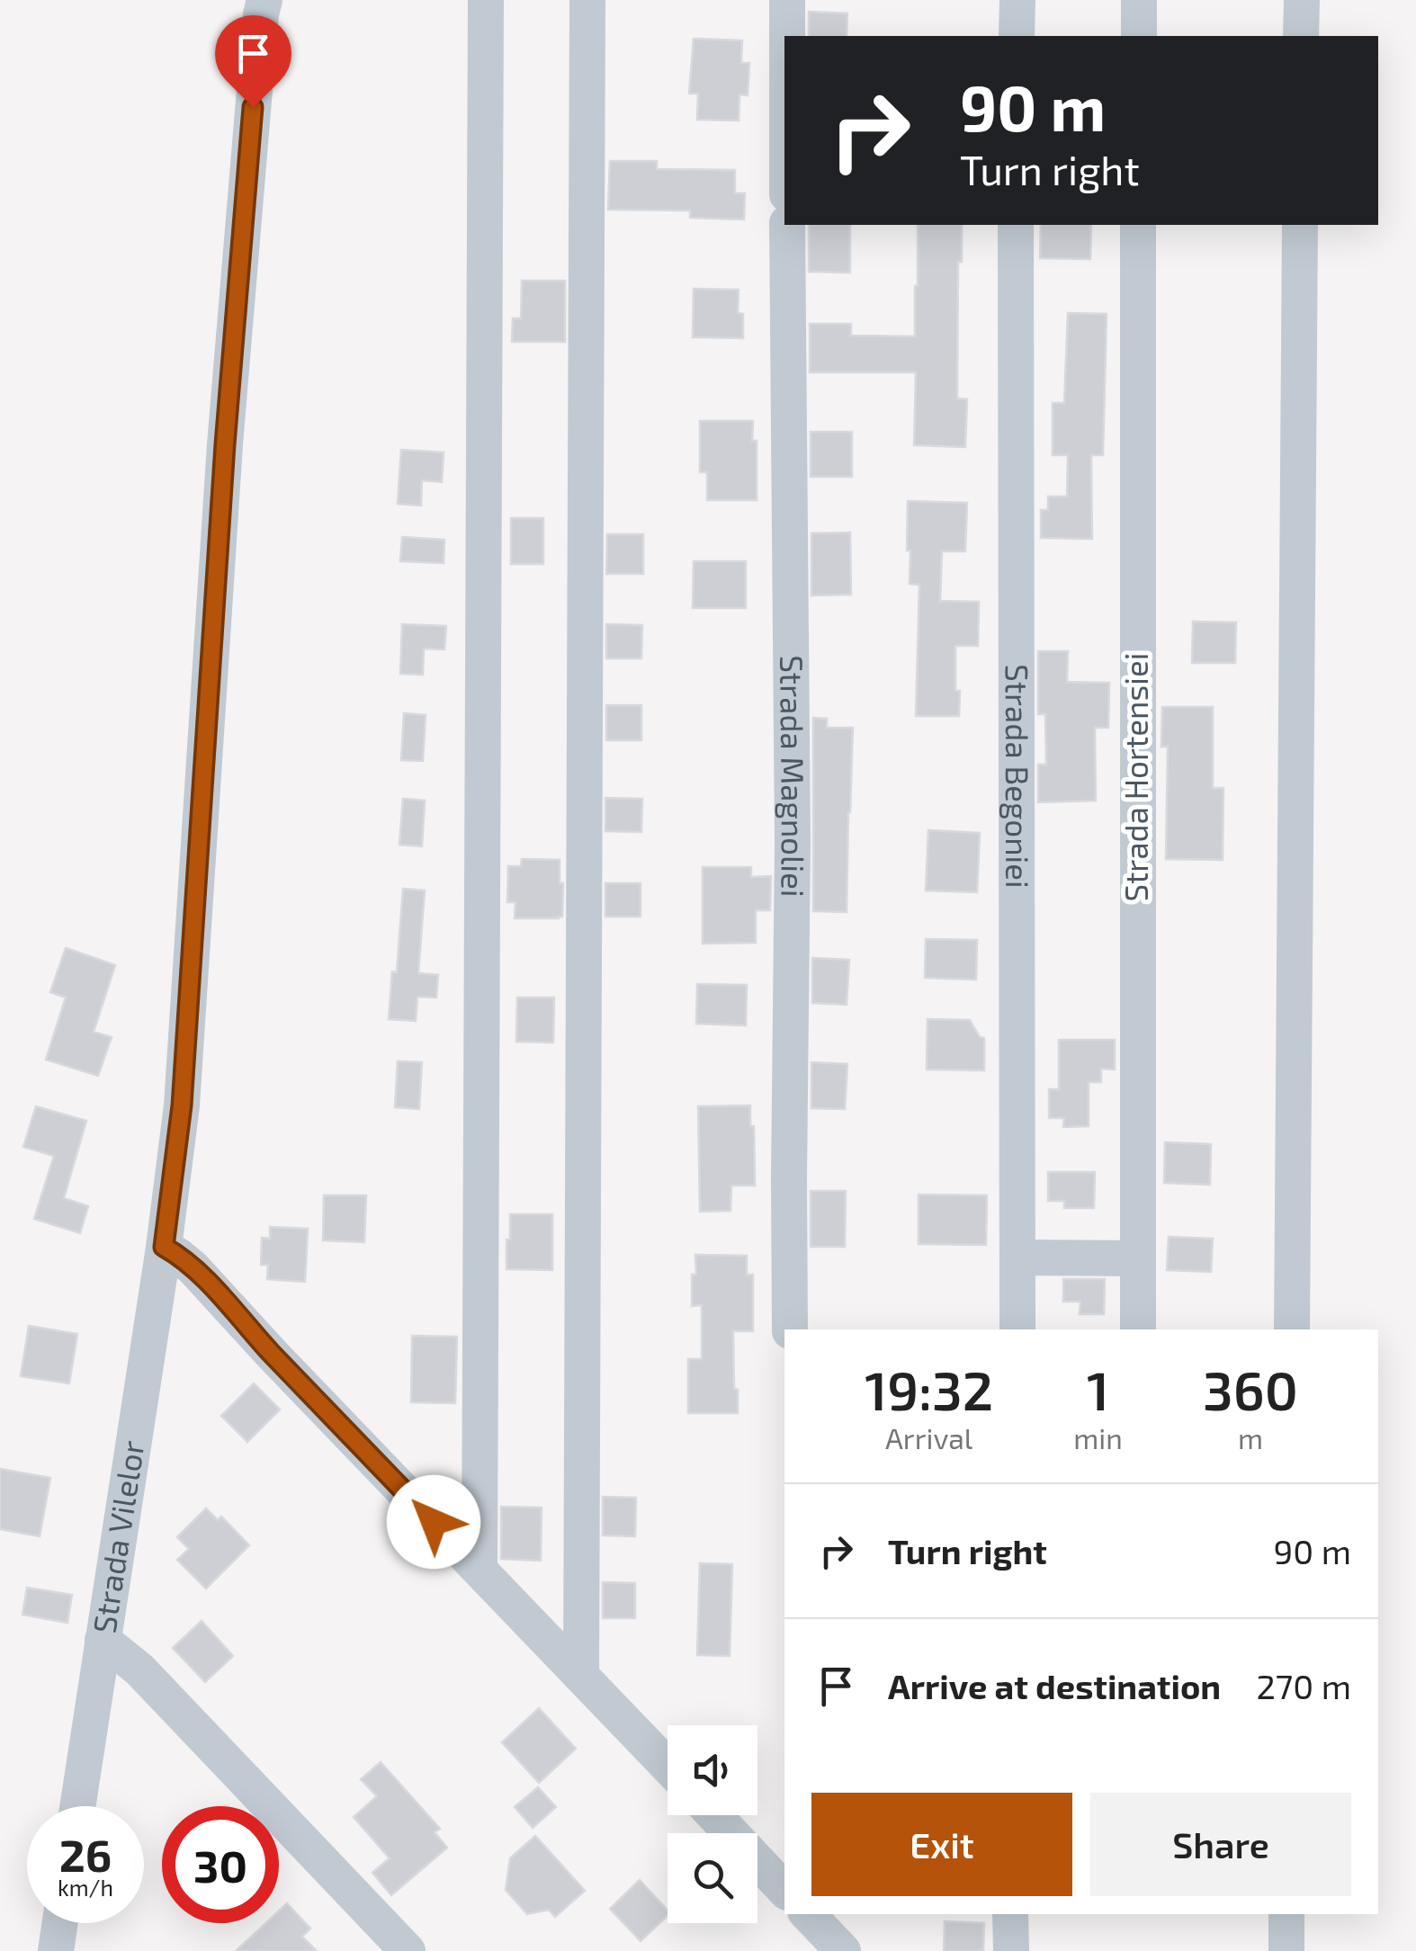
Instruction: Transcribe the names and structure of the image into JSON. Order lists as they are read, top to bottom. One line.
{"streets":{"street":["Strada Magnoliei","Strada Begoniei","Strada Hortensiei","Strada Vilelor"]},"page":{"turn":["90 m","Turn right"],"eta":["19:32","Arrival","1","min","360","m"],"list":[{"name":"Turn right","value":"90 m"},{"name":"Arrive at destination","value":"270 m"}],"buttons":["Exit","Share"],"speed":"26 km/h","limit":"30"}}
